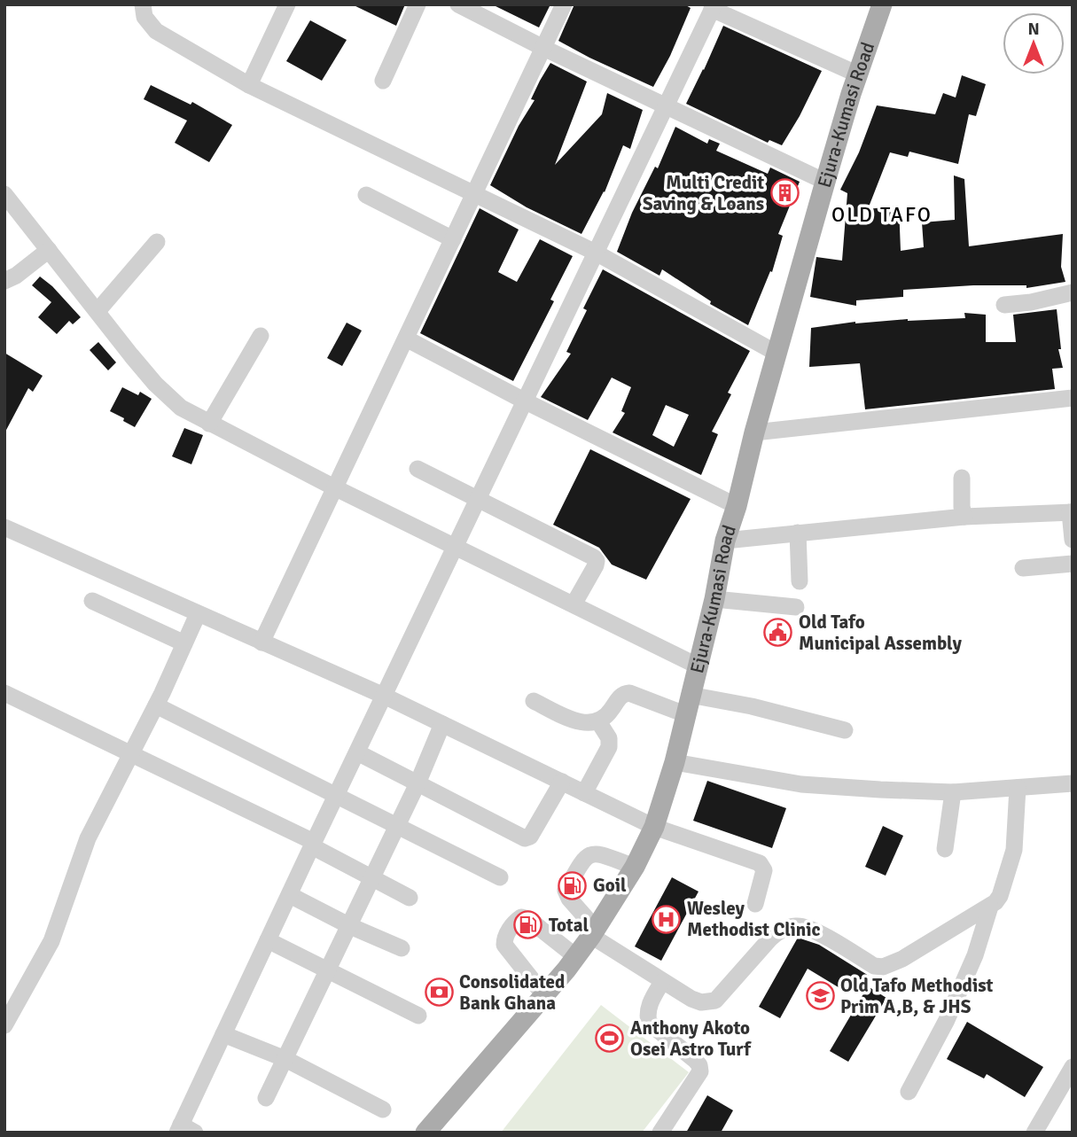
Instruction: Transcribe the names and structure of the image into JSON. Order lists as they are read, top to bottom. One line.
{"streets":{"main road":["Ejura-Kumasi Road"]},"districts":["OLD TAFO"],"places":{"building":["Multi Credit Saving & Loans"],"public building":["Old Tafo Municipal Assembly"],"fuel station":["Goil","Total"],"hospital":["Wesley Methodist Clinic"],"bank":["Consolidated Bank Ghana"],"school or university":["Old Tafo Methodist Prim A,B, & JHS"],"sports":["Anthony Akoto Osei Astro Turf"]},"north":"top"}
